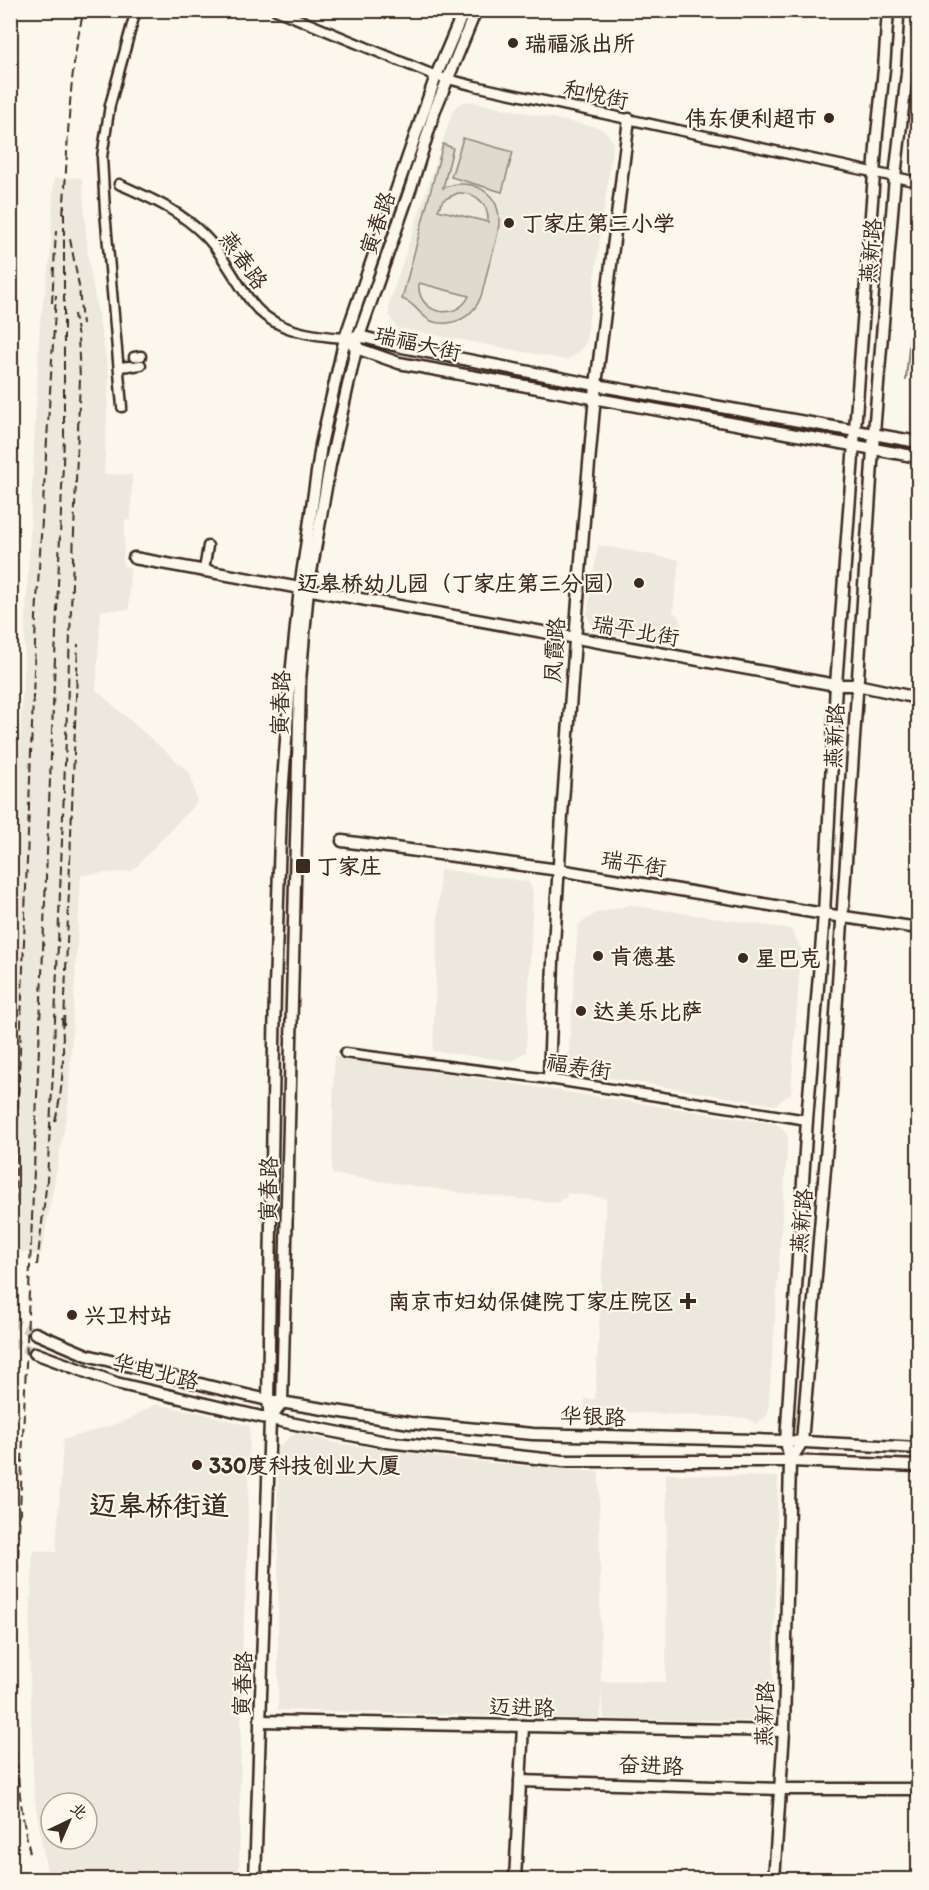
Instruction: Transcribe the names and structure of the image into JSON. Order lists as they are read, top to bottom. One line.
{"streets":{"street":["和悦街","寅春路","燕新路","燕春路","瑞福大街","瑞平北街","凤霞路","瑞平街","福寿街","华电北路","华银路","迈进路","奋进路"]},"crossings":[["和悦街","寅春路"],["和悦街","燕新路"],["和悦街","凤霞路"],["寅春路","燕春路"],["寅春路","瑞福大街"],["寅春路","瑞平北街"],["寅春路","华电北路"],["寅春路","华银路"],["寅春路","迈进路"],["燕新路","瑞福大街"],["燕新路","瑞平北街"],["燕新路","瑞平街"],["燕新路","福寿街"],["燕新路","华银路"],["燕新路","迈进路"],["燕新路","奋进路"],["燕春路","瑞福大街"],["瑞福大街","凤霞路"],["瑞平北街","凤霞路"],["凤霞路","瑞平街"],["凤霞路","福寿街"],["华电北路","华银路"]],"districts":["迈皋桥街道"],"places":{"other":["瑞福派出所","伟东便利超市","丁家庄第三小学","迈皋桥幼儿园（丁家庄第三分园）","肯德基","星巴克","达美乐比萨","兴卫村站","330度科技创业大厦"],"transit":["丁家庄"],"health":["南京市妇幼保健院丁家庄院区"]},"north":"top right"}
